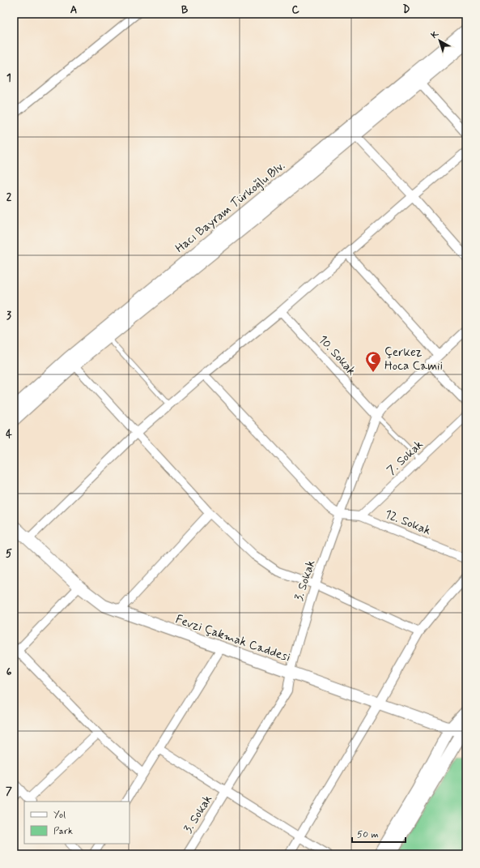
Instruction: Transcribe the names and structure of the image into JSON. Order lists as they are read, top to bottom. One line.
{"streets":{"street":["Hacı Bayram Türkoğlu Blv.","10. Sokak","7. Sokak","12. Sokak","3. Sokak","Fevzi Çakmak Caddesi"]},"crossings":[["10. Sokak","3. Sokak"],["7. Sokak","12. Sokak"],["12. Sokak","3. Sokak"],["3. Sokak","Fevzi Çakmak Caddesi"]],"places":{"mosque":["Çerkez Hoca Camii"]},"legend":["Yol","Park"],"scale_bar":"50 m","north":"top left","grid":{"columns":["A","B","C","D"],"rows":["1","2","3","4","5","6","7"]}}
